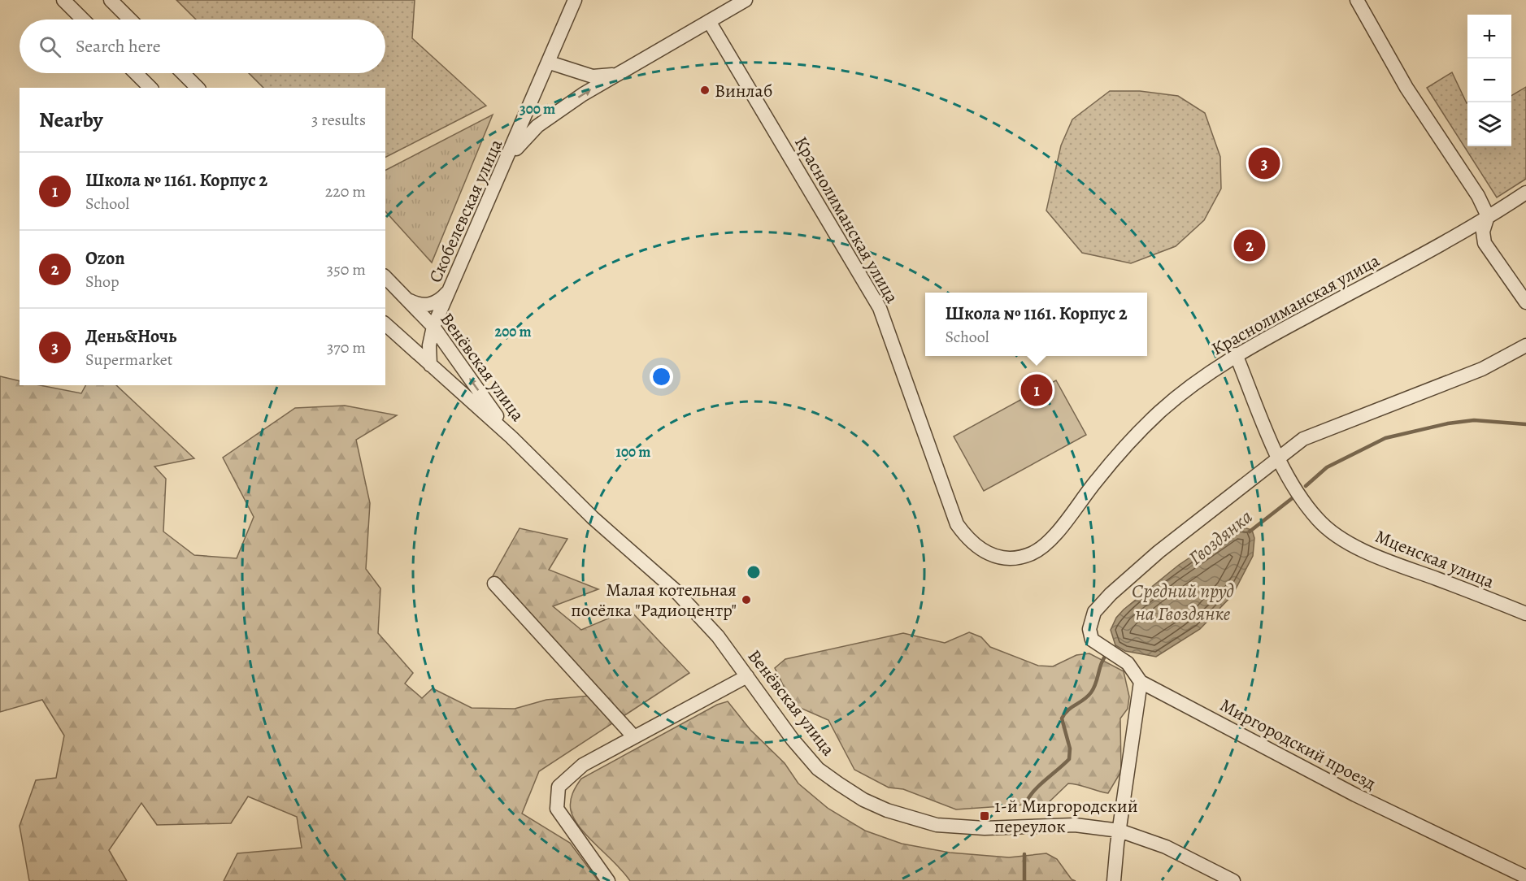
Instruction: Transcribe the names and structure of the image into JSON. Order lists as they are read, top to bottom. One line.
{"streets":{"street":["Скобелевская улица","Краснолиманская улица","Венёвская улица","Мценская улица","Миргородский проезд"]},"crossings":[["Скобелевская улица","Венёвская улица"],["Краснолиманская улица","Мценская улица"],["Мценская улица","Миргородский проезд"]],"water":["Гвоздянка","Средний пруд на Гвоздянке"],"places":{"other":["Винлаб","Малая котельная посёлка \"Радиоцентр\""],"transit":["1-й Миргородский переулок"]},"page":{"map_buttons":["+","−"],"search":"Search here","heading":["Nearby","3 results"],"pins":["3","2","1"],"list":[{"mark":"1","name":"Школа № 1161. Корпус 2","note":"School","value":"220 m"},{"mark":"2","name":"Ozon","note":"Shop","value":"350 m"},{"mark":"3","name":"День&Ночь","note":"Supermarket","value":"370 m"}],"popup":["Школа № 1161. Корпус 2","School"]},"rings":["300 m","200 m","100 m"]}
